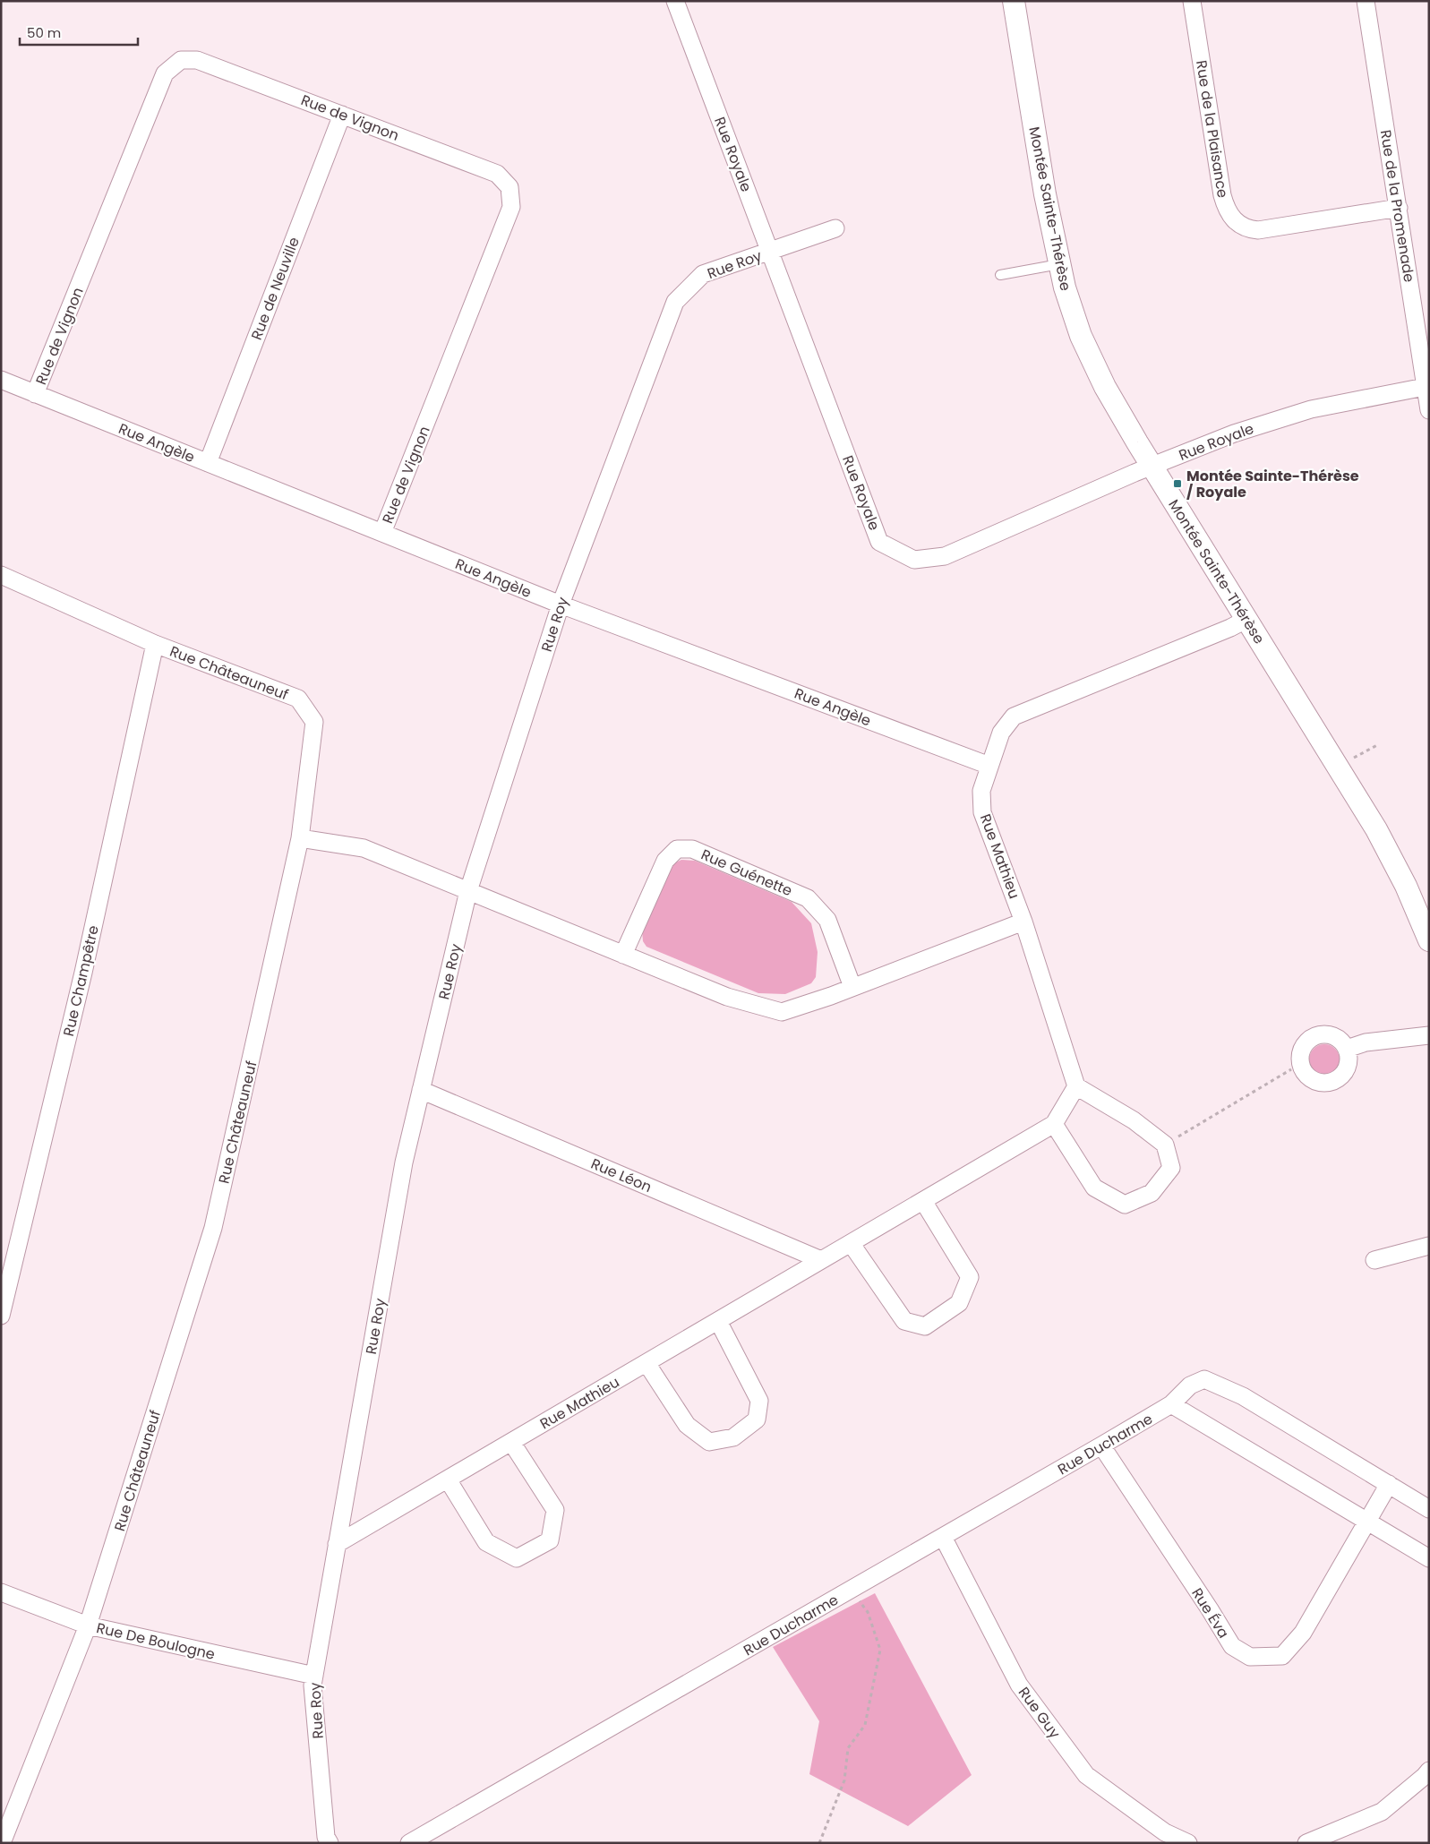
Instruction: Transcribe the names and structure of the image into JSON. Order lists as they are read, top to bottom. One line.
{"streets":{"street":["Rue de Vignon","Rue de la Plaisance","Rue Royale","Rue de la Promenade","Montée Sainte-Thérèse","Rue Roy","Rue de Neuville","Rue Angèle","Rue Châteauneuf","Rue Mathieu","Rue Guénette","Rue Champêtre","Rue Léon","Rue Ducharme","Rue Éva","Rue De Boulogne","Rue Guy"]},"crossings":[["Rue de Vignon","Rue de Neuville"],["Rue de Vignon","Rue Angèle"],["Rue de la Plaisance","Rue de la Promenade"],["Rue Royale","Rue de la Promenade"],["Rue Royale","Montée Sainte-Thérèse"],["Rue Royale","Rue Roy"],["Montée Sainte-Thérèse","Rue Mathieu"],["Rue Roy","Rue Angèle"],["Rue Roy","Rue Mathieu"],["Rue Roy","Rue Léon"],["Rue Roy","Rue De Boulogne"],["Rue de Neuville","Rue Angèle"],["Rue Angèle","Rue Mathieu"],["Rue Châteauneuf","Rue Champêtre"],["Rue Châteauneuf","Rue De Boulogne"],["Rue Mathieu","Rue Léon"],["Rue Ducharme","Rue Éva"],["Rue Ducharme","Rue Guy"]],"places":{"transit":["Montée Sainte-Thérèse / Royale"]},"scale_bar":"50 m"}
